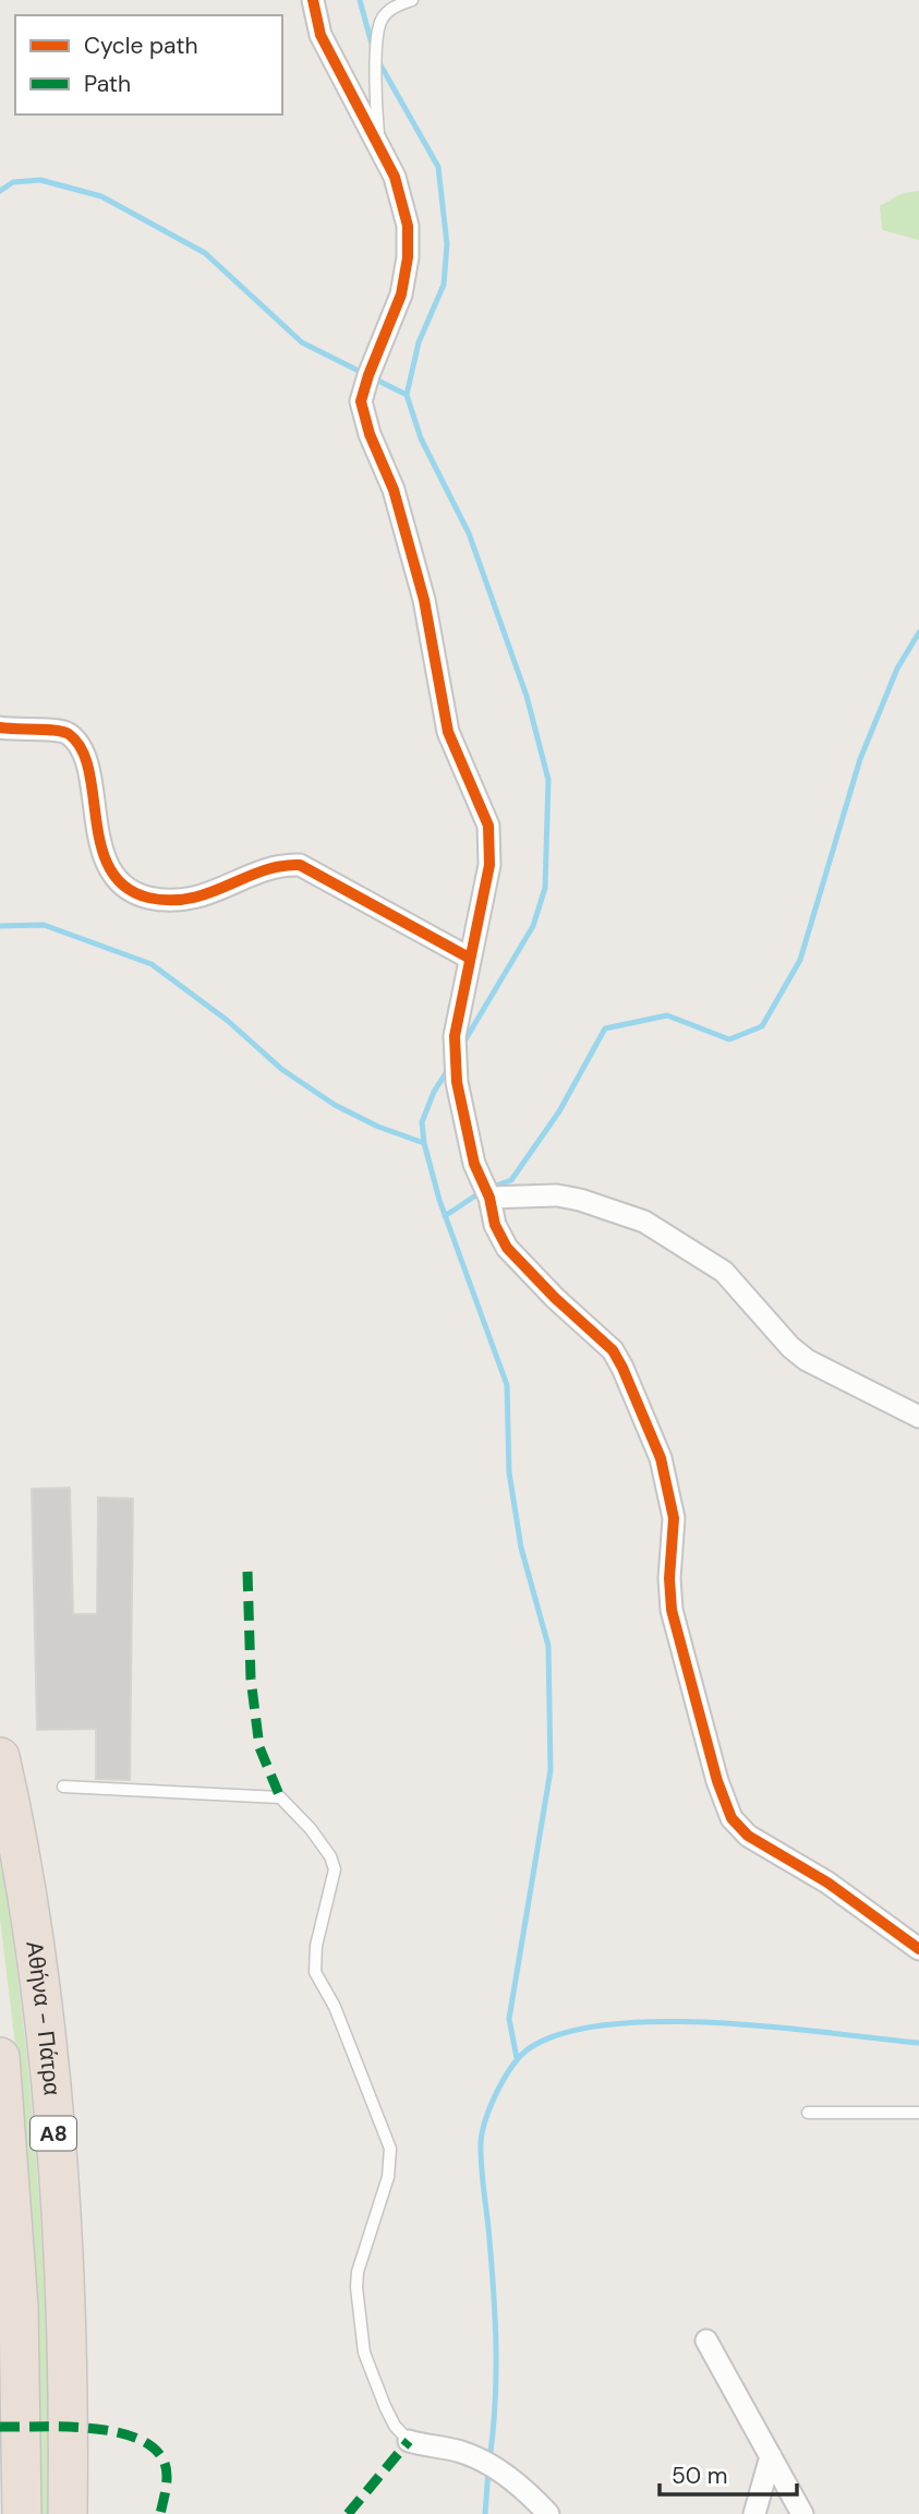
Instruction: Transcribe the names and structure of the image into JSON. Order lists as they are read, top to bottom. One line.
{"streets":{"highway":["Αθήνα - Πάτρα","Α8"]},"legend":["Cycle path","Path"],"scale_bar":"50 m"}
